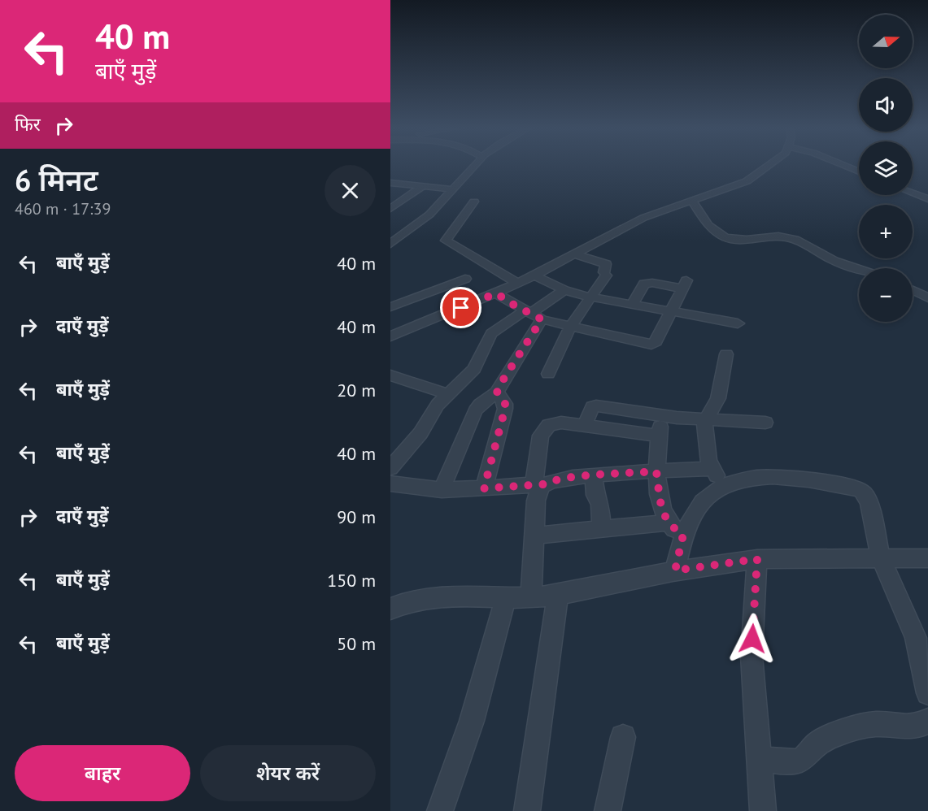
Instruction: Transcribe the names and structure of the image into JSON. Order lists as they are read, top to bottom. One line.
{"north":"right","page":{"turn":["40 m","बाएँ मुड़ें"],"map_buttons":["+","−"],"then":"फिर","heading":["6 मिनट","460 m · 17:39"],"list":[{"name":"बाएँ मुड़ें","value":"40 m"},{"name":"दाएँ मुड़ें","value":"40 m"},{"name":"बाएँ मुड़ें","value":"20 m"},{"name":"बाएँ मुड़ें","value":"40 m"},{"name":"दाएँ मुड़ें","value":"90 m"},{"name":"बाएँ मुड़ें","value":"150 m"},{"name":"बाएँ मुड़ें","value":"50 m"}],"buttons":["बाहर","शेयर करें"]}}
